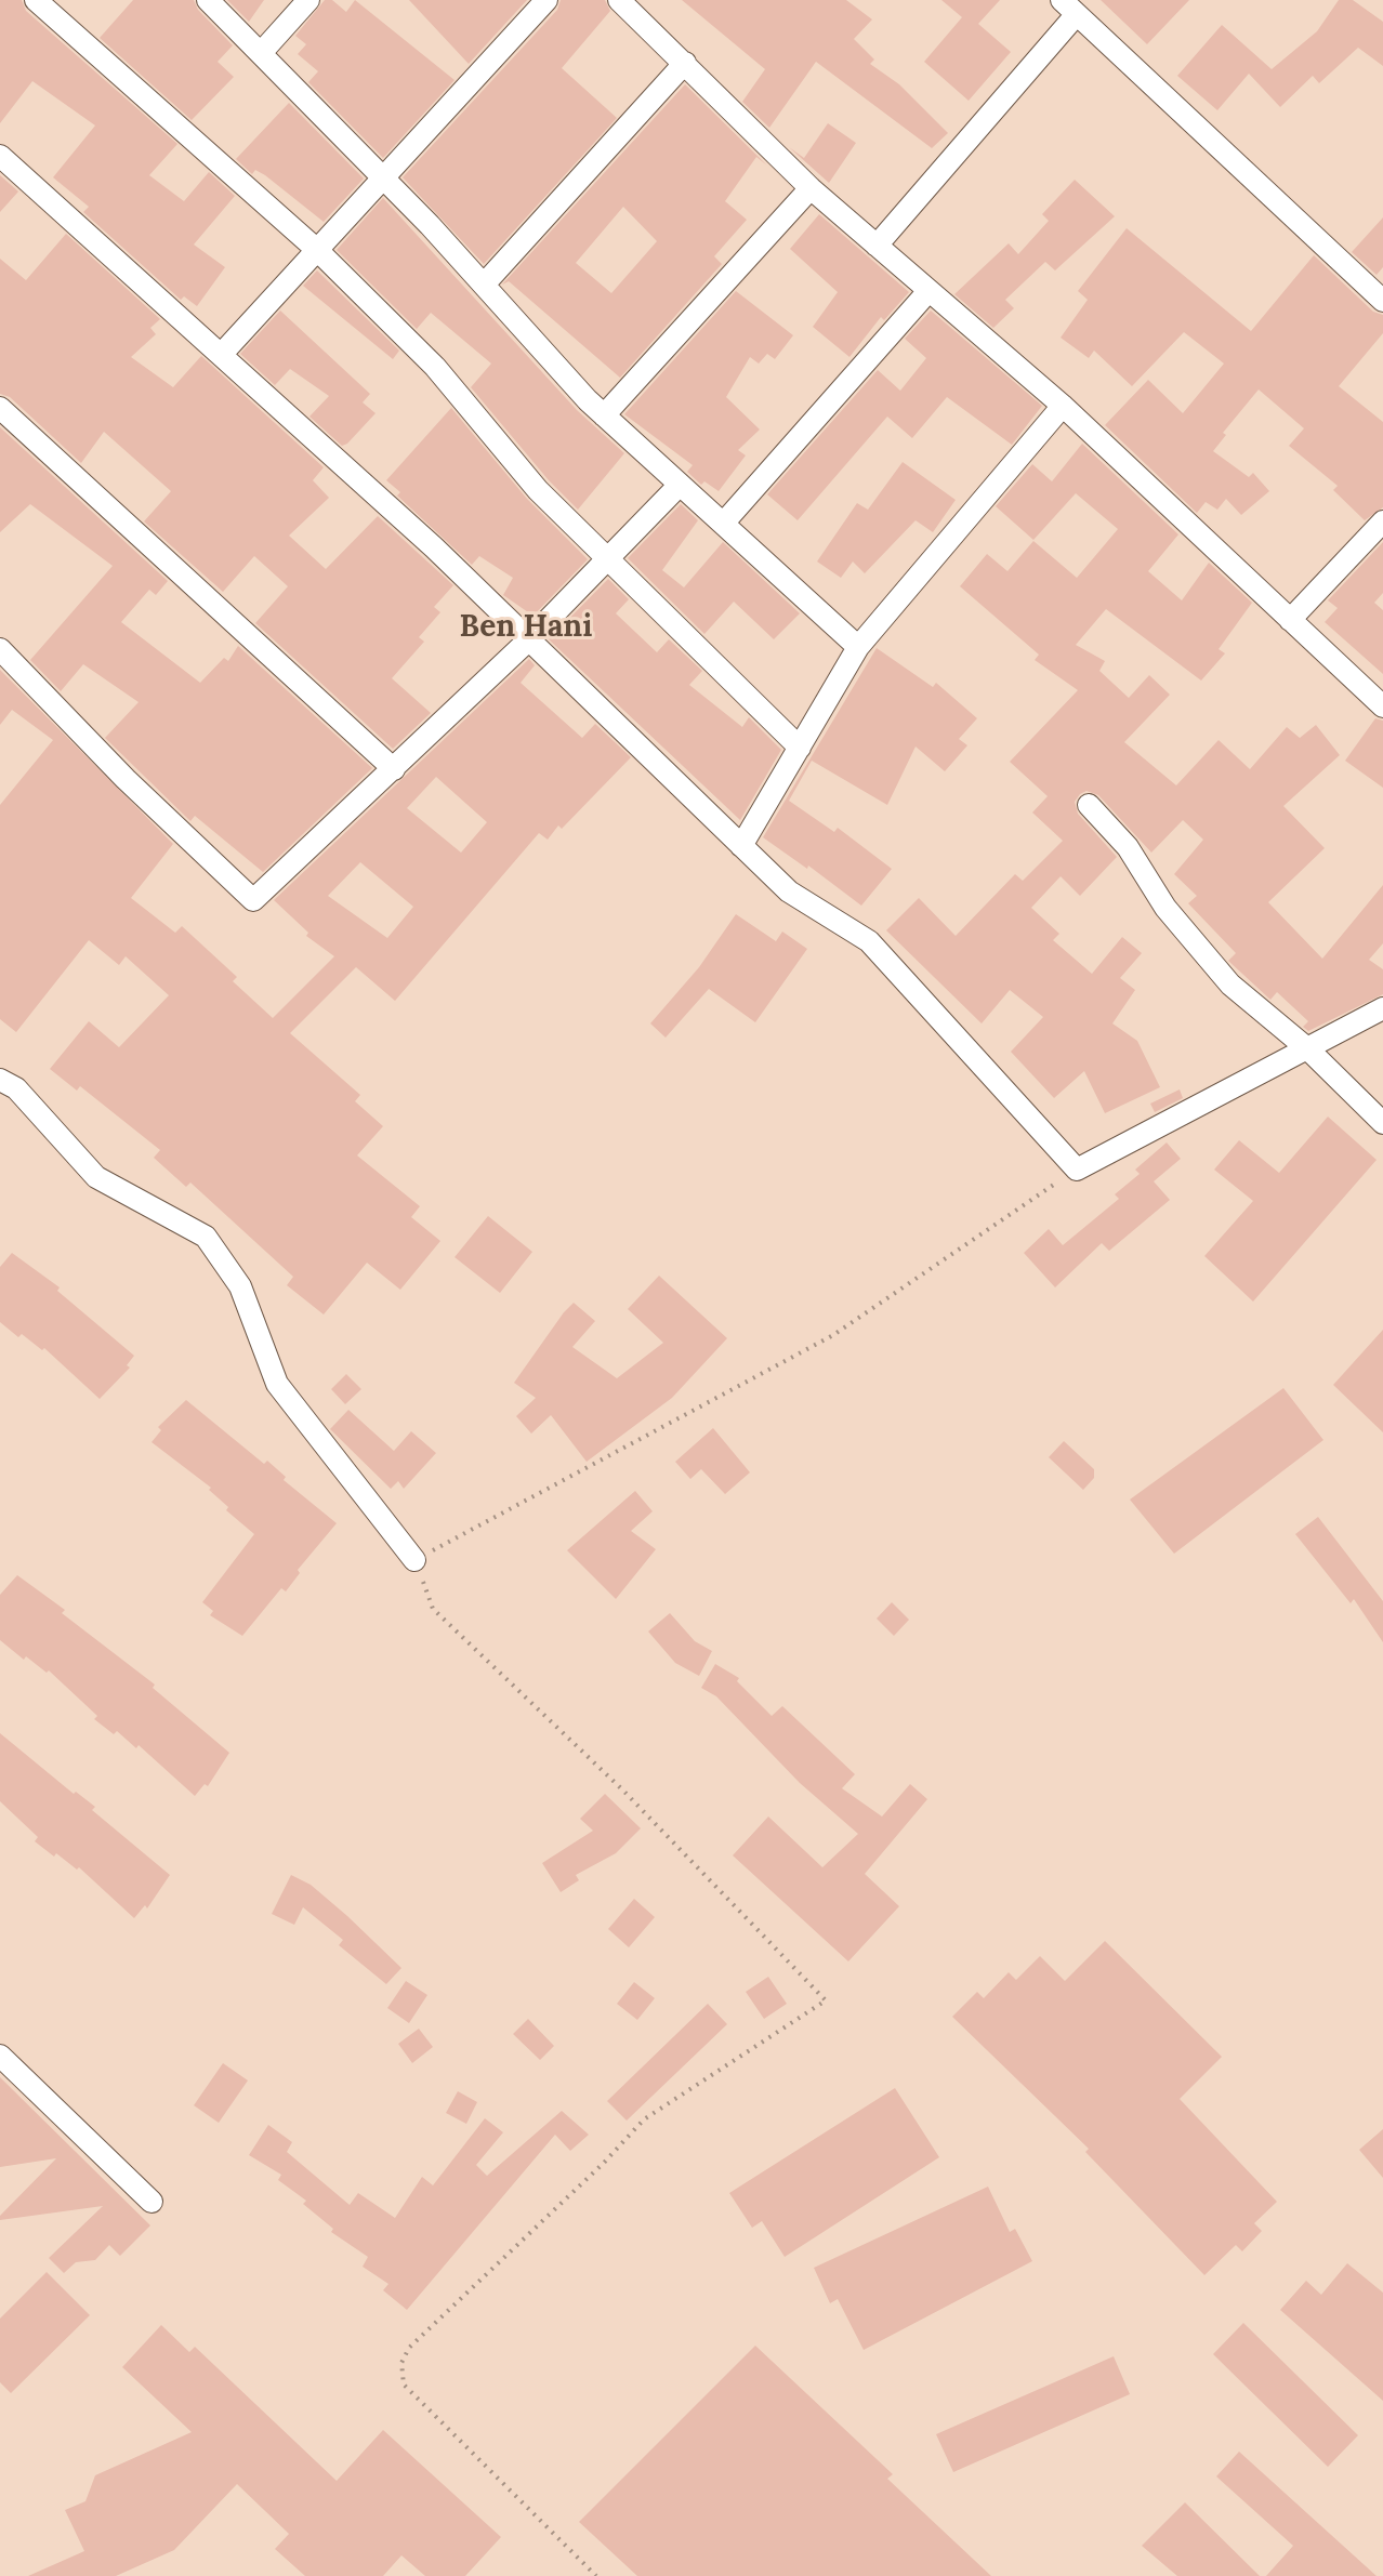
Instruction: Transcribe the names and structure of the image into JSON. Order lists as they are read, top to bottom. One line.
{"districts":["Ben Hani"]}
